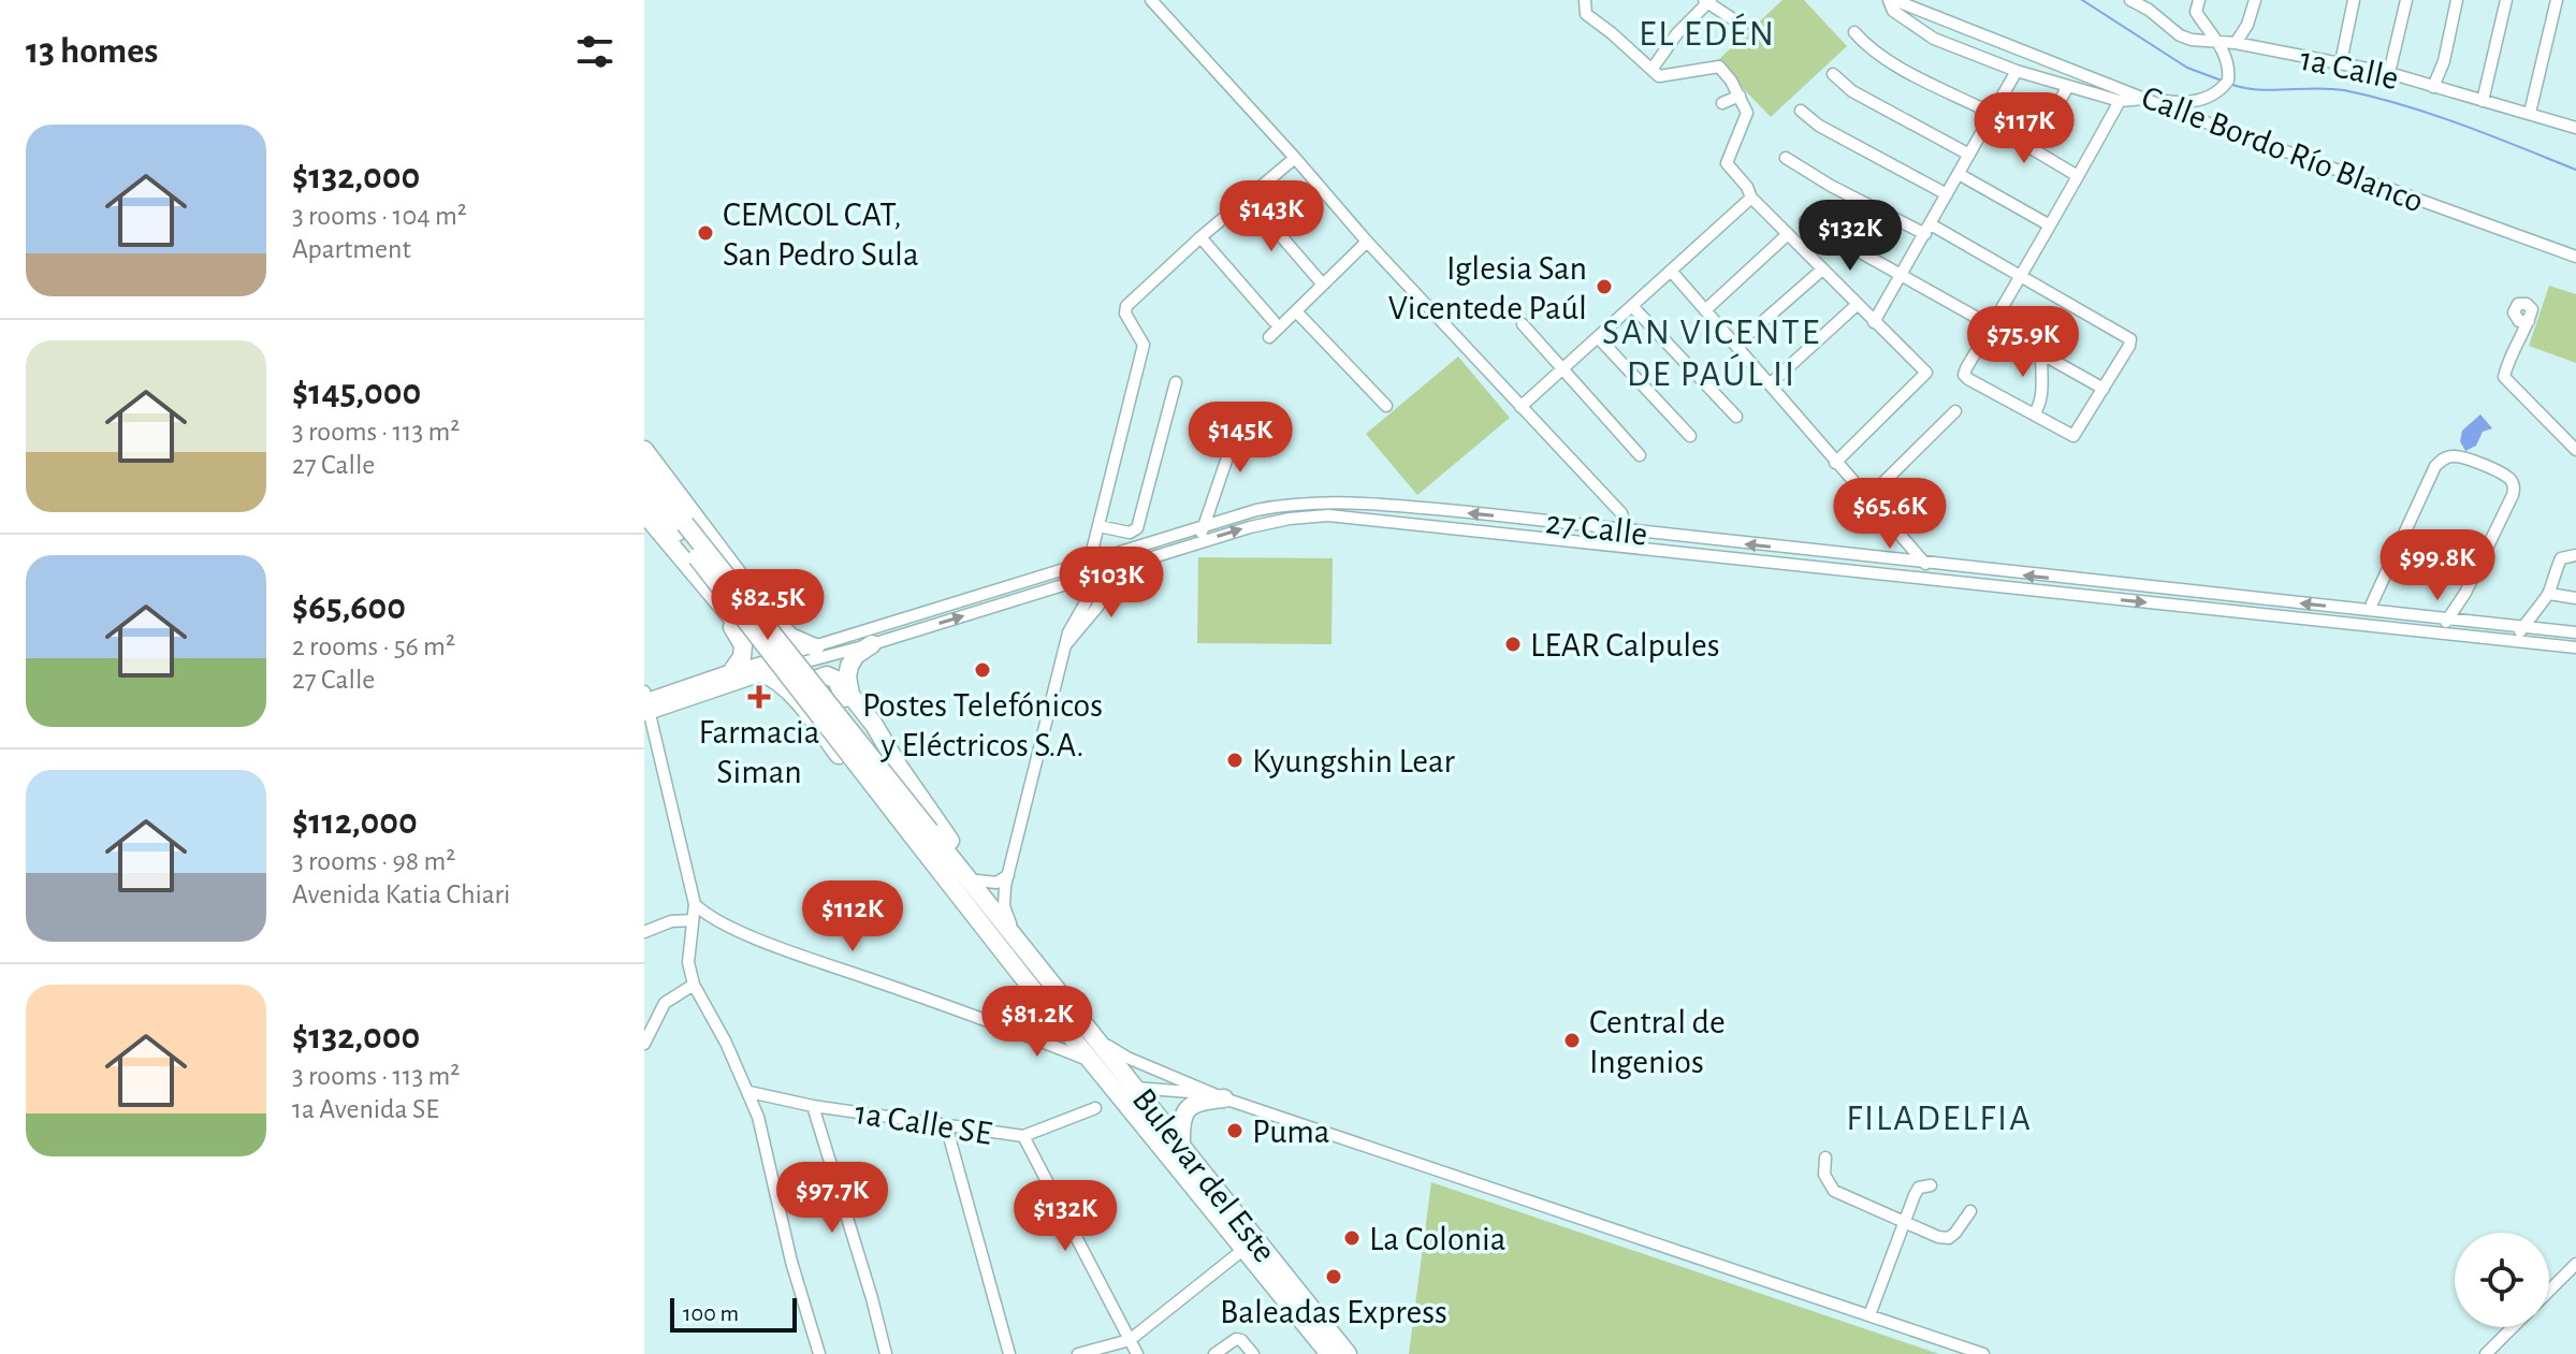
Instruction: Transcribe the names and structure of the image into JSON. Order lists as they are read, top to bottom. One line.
{"streets":{"highway":["Bulevar del Este"],"main road":["27 Calle"],"street":["1a Calle","Calle Bordo Río Blanco","1a Calle SE"]},"districts":["EL EDÉN","SAN VICENTE DE PAÚL II","FILADELFIA"],"places":{"other":["CEMCOL CAT, San Pedro Sula","Iglesia San Vicentede Paúl","LEAR Calpules","Postes Telefónicos y Eléctricos S.A.","Kyungshin Lear","Central de Ingenios","Puma","La Colonia","Baleadas Express"],"health":["Farmacia Siman"]},"scale_bar":"100 m","page":{"heading":"13 homes","price":["$117K","$143K","$132K","$75.9K","$145K","$65.6K","$99.8K","$103K","$82.5K","$112K","$81.2K","$97.7K","$132K"],"list":[{"name":"$132,000","note":"3 rooms · 104 m² · Apartment"},{"name":"$145,000","note":"3 rooms · 113 m² · 27 Calle"},{"name":"$65,600","note":"2 rooms · 56 m² · 27 Calle"},{"name":"$112,000","note":"3 rooms · 98 m² · Avenida Katia Chiari"},{"name":"$132,000","note":"3 rooms · 113 m² · 1a Avenida SE"}],"scale":"100 m"}}
